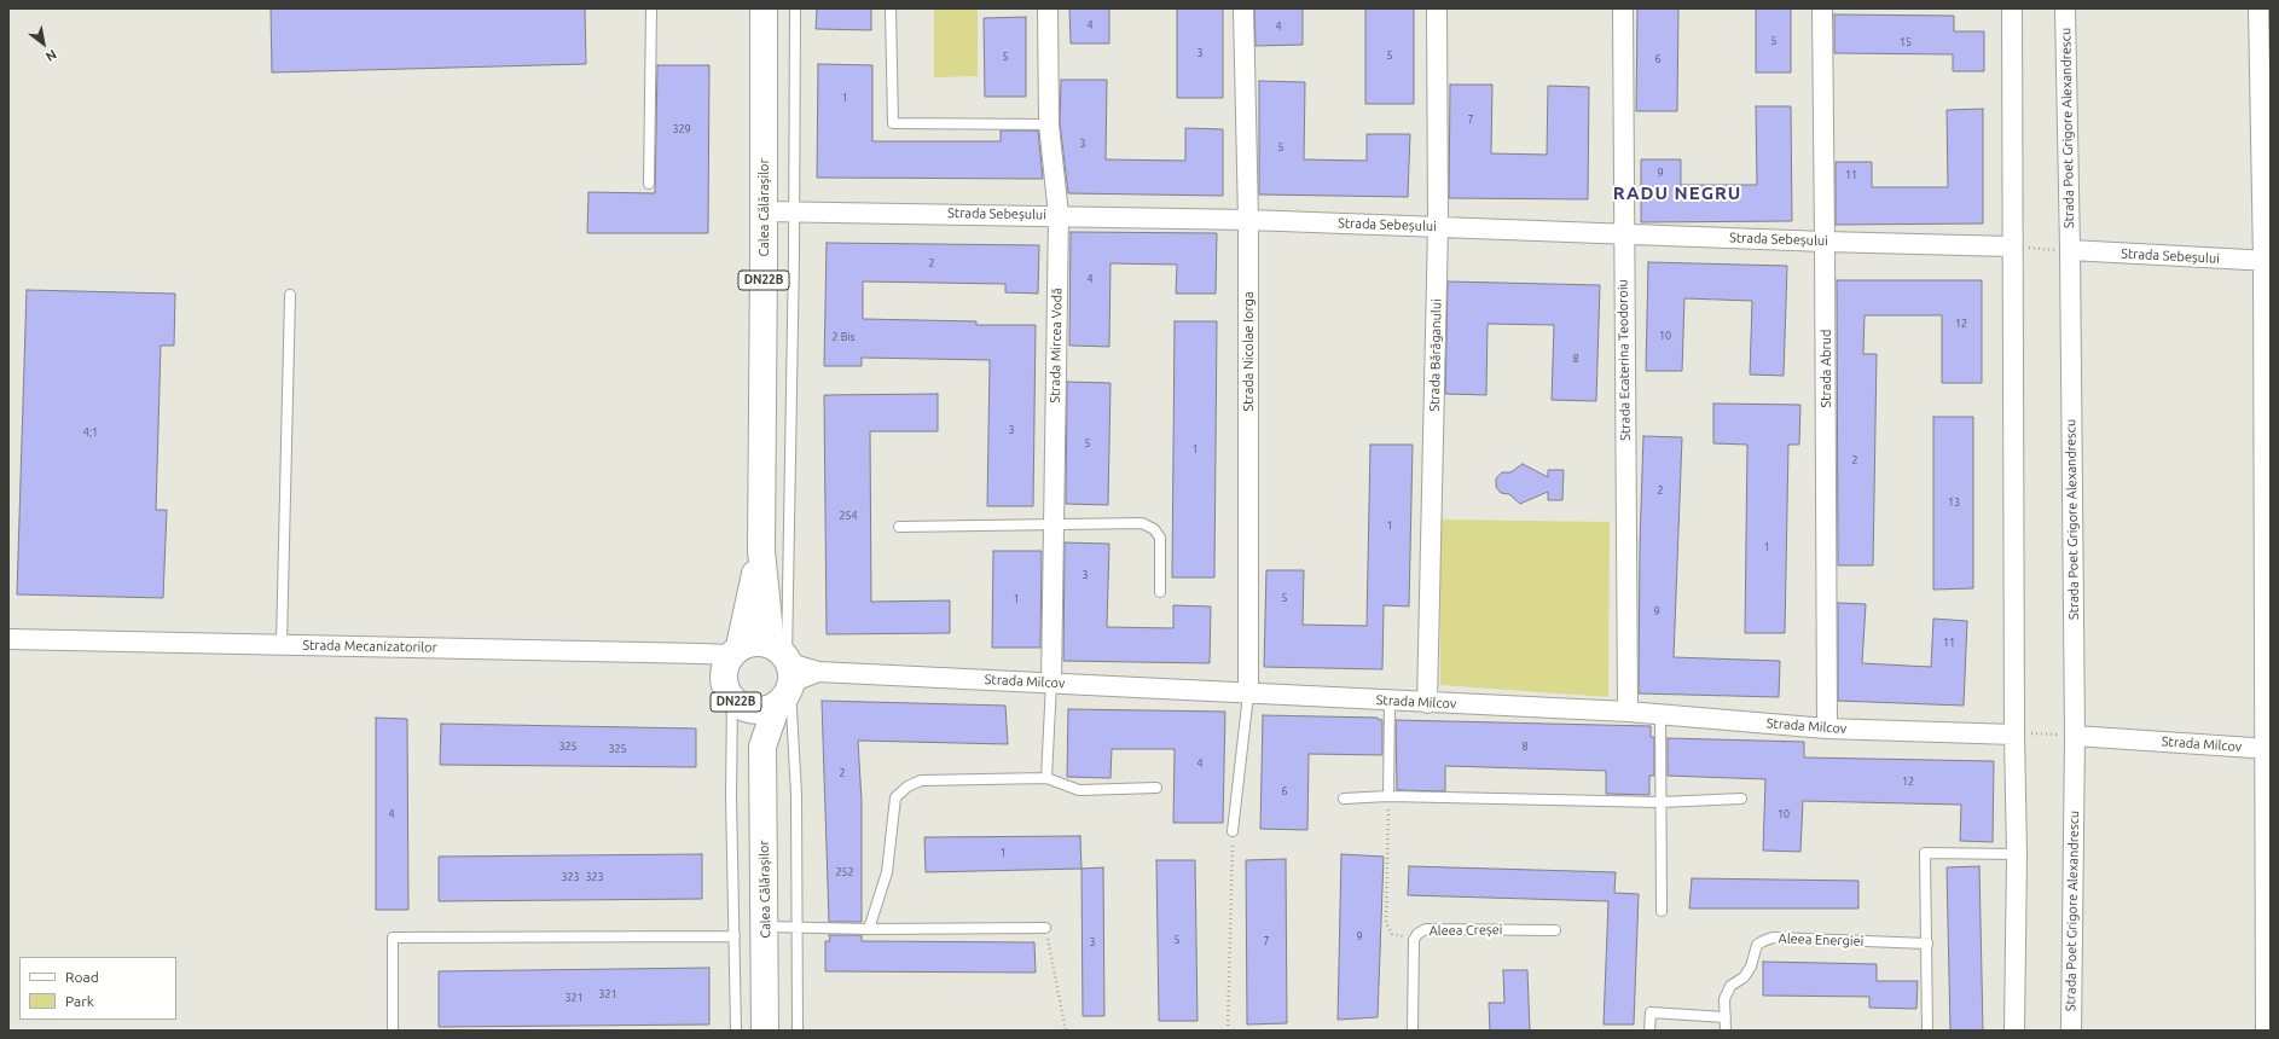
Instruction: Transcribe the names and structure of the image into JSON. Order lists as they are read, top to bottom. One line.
{"streets":{"main road":["Calea Călărașilor","DN22B"],"street":["Strada Poet Grigore Alexandrescu","Strada Sebeșului","Strada Mircea Vodă","Strada Nicolae Iorga","Strada Bărăganului","Strada Ecaterina Teodoroiu","Strada Abrud","Strada Mecanizatorilor","Strada Milcov"],"lane":["Aleea Creșei","Aleea Energiei"]},"crossings":[["Strada Poet Grigore Alexandrescu","Strada Sebeșului"],["Strada Poet Grigore Alexandrescu","Strada Milcov"],["Calea Călărașilor","Strada Sebeșului"],["Calea Călărașilor","DN22B"],["Calea Călărașilor","Strada Mecanizatorilor"],["Calea Călărașilor","Strada Milcov"],["Strada Sebeșului","Strada Mircea Vodă"],["Strada Sebeșului","Strada Nicolae Iorga"],["Strada Sebeșului","Strada Bărăganului"],["Strada Sebeșului","Strada Ecaterina Teodoroiu"],["Strada Sebeșului","Strada Abrud"],["DN22B","Strada Mecanizatorilor"],["DN22B","Strada Milcov"],["Strada Mircea Vodă","Strada Milcov"],["Strada Nicolae Iorga","Strada Milcov"],["Strada Bărăganului","Strada Milcov"],["Strada Ecaterina Teodoroiu","Strada Milcov"],["Strada Abrud","Strada Milcov"],["Strada Mecanizatorilor","Strada Milcov"]],"districts":["RADU NEGRU"],"house_numbers":["4","4","5","15","3","5","5","6","1","7","329","3","5","9","11","2","4","12","10","2 Bis","8","3","4;1","5","1","2","2","13","254","1","1","3","5","1","9","11","325","8","325","4","2","12","6","4","10","1","252","323","323","9","5","7","3","321","321"],"legend":["Road","Park"],"north":"bottom right"}
